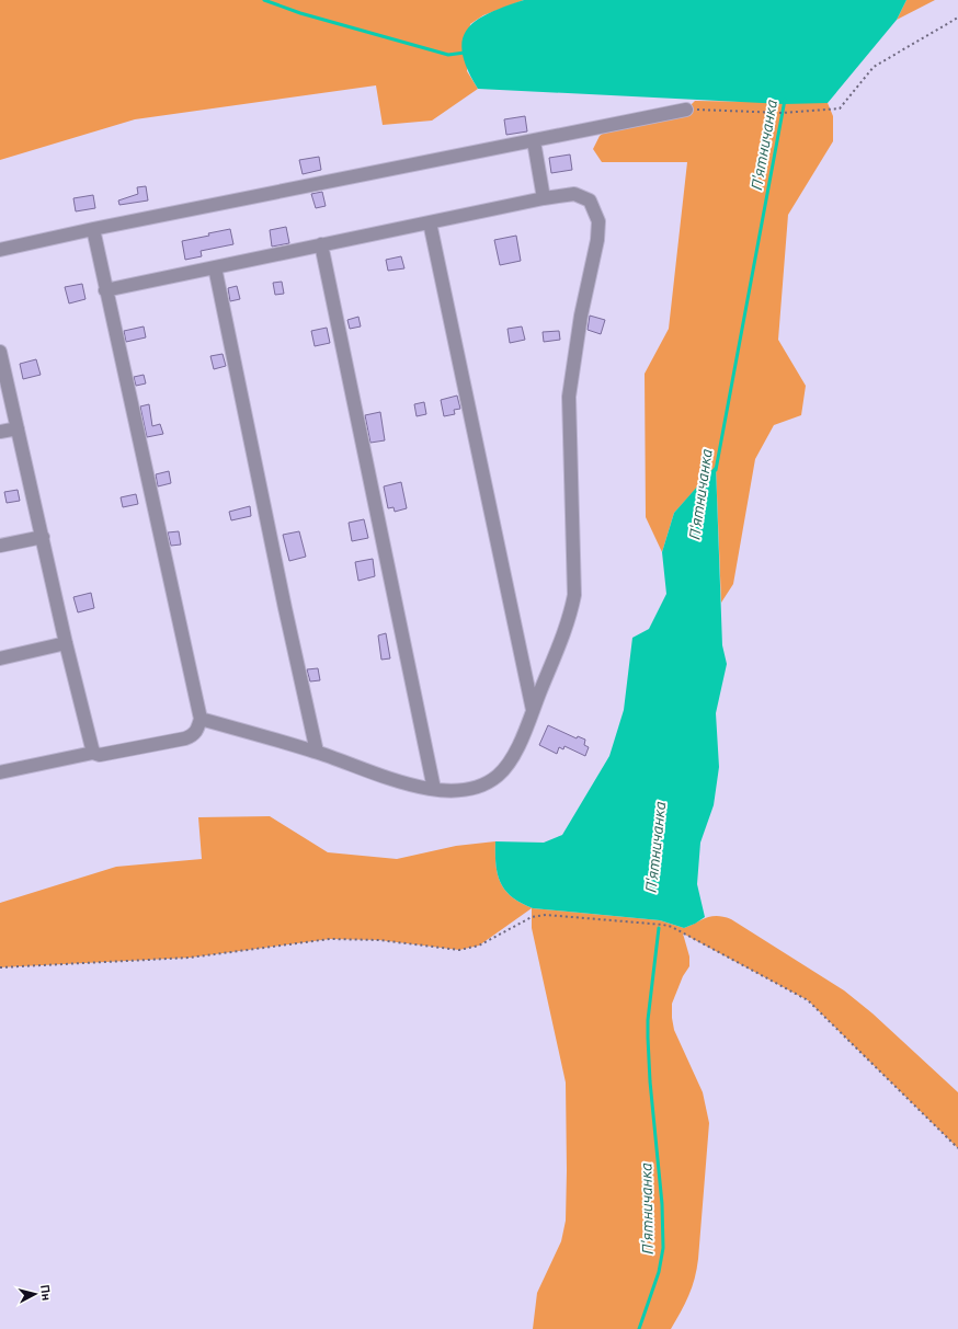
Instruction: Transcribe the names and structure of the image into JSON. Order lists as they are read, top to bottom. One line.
{"water":["П'ятничанка"],"north":"right"}
